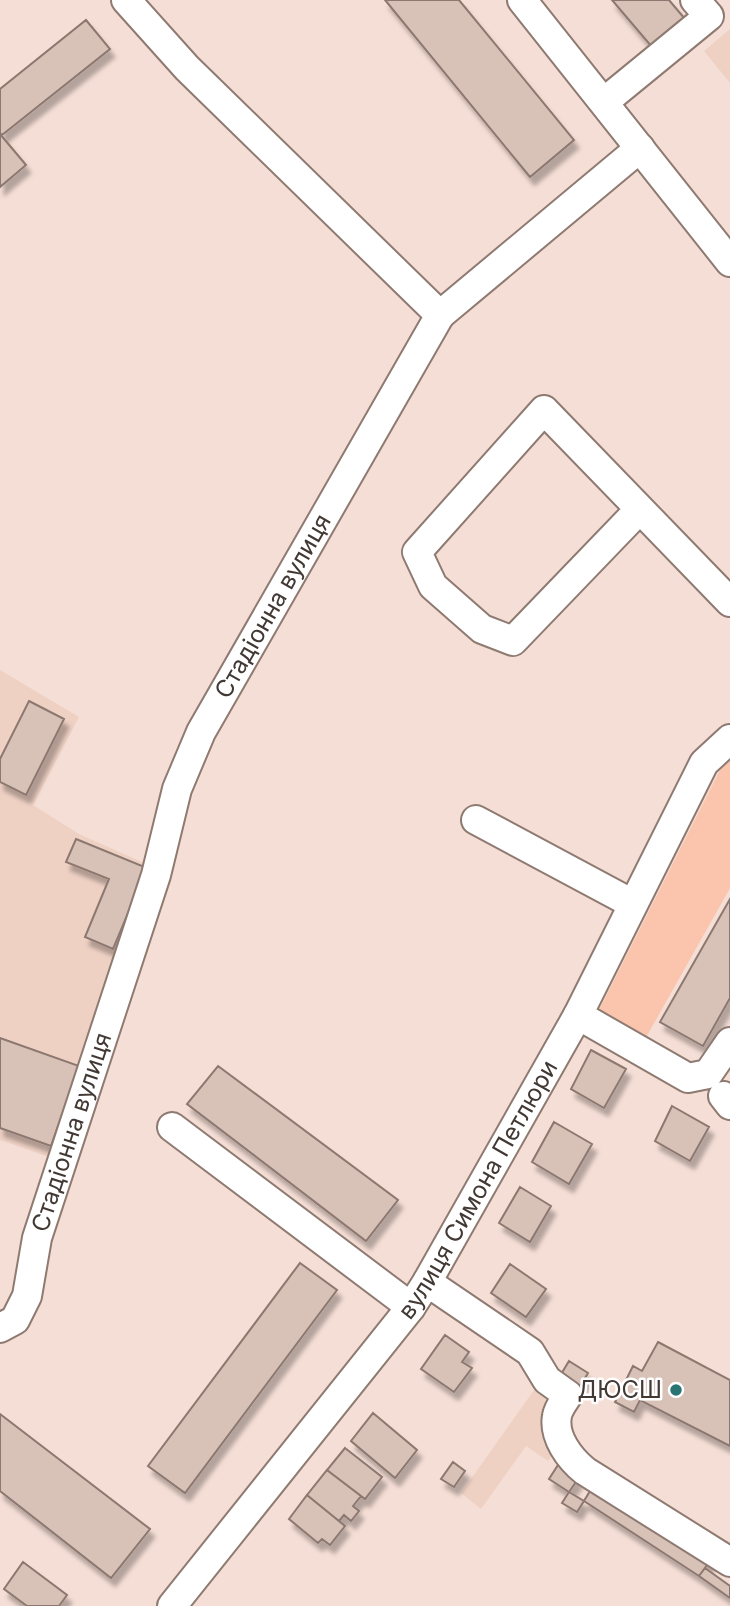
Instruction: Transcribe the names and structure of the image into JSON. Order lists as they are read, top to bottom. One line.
{"streets":{"street":["Стадіонна вулиця","вулиця Симона Петлюри"]},"places":["ДЮСШ"]}
